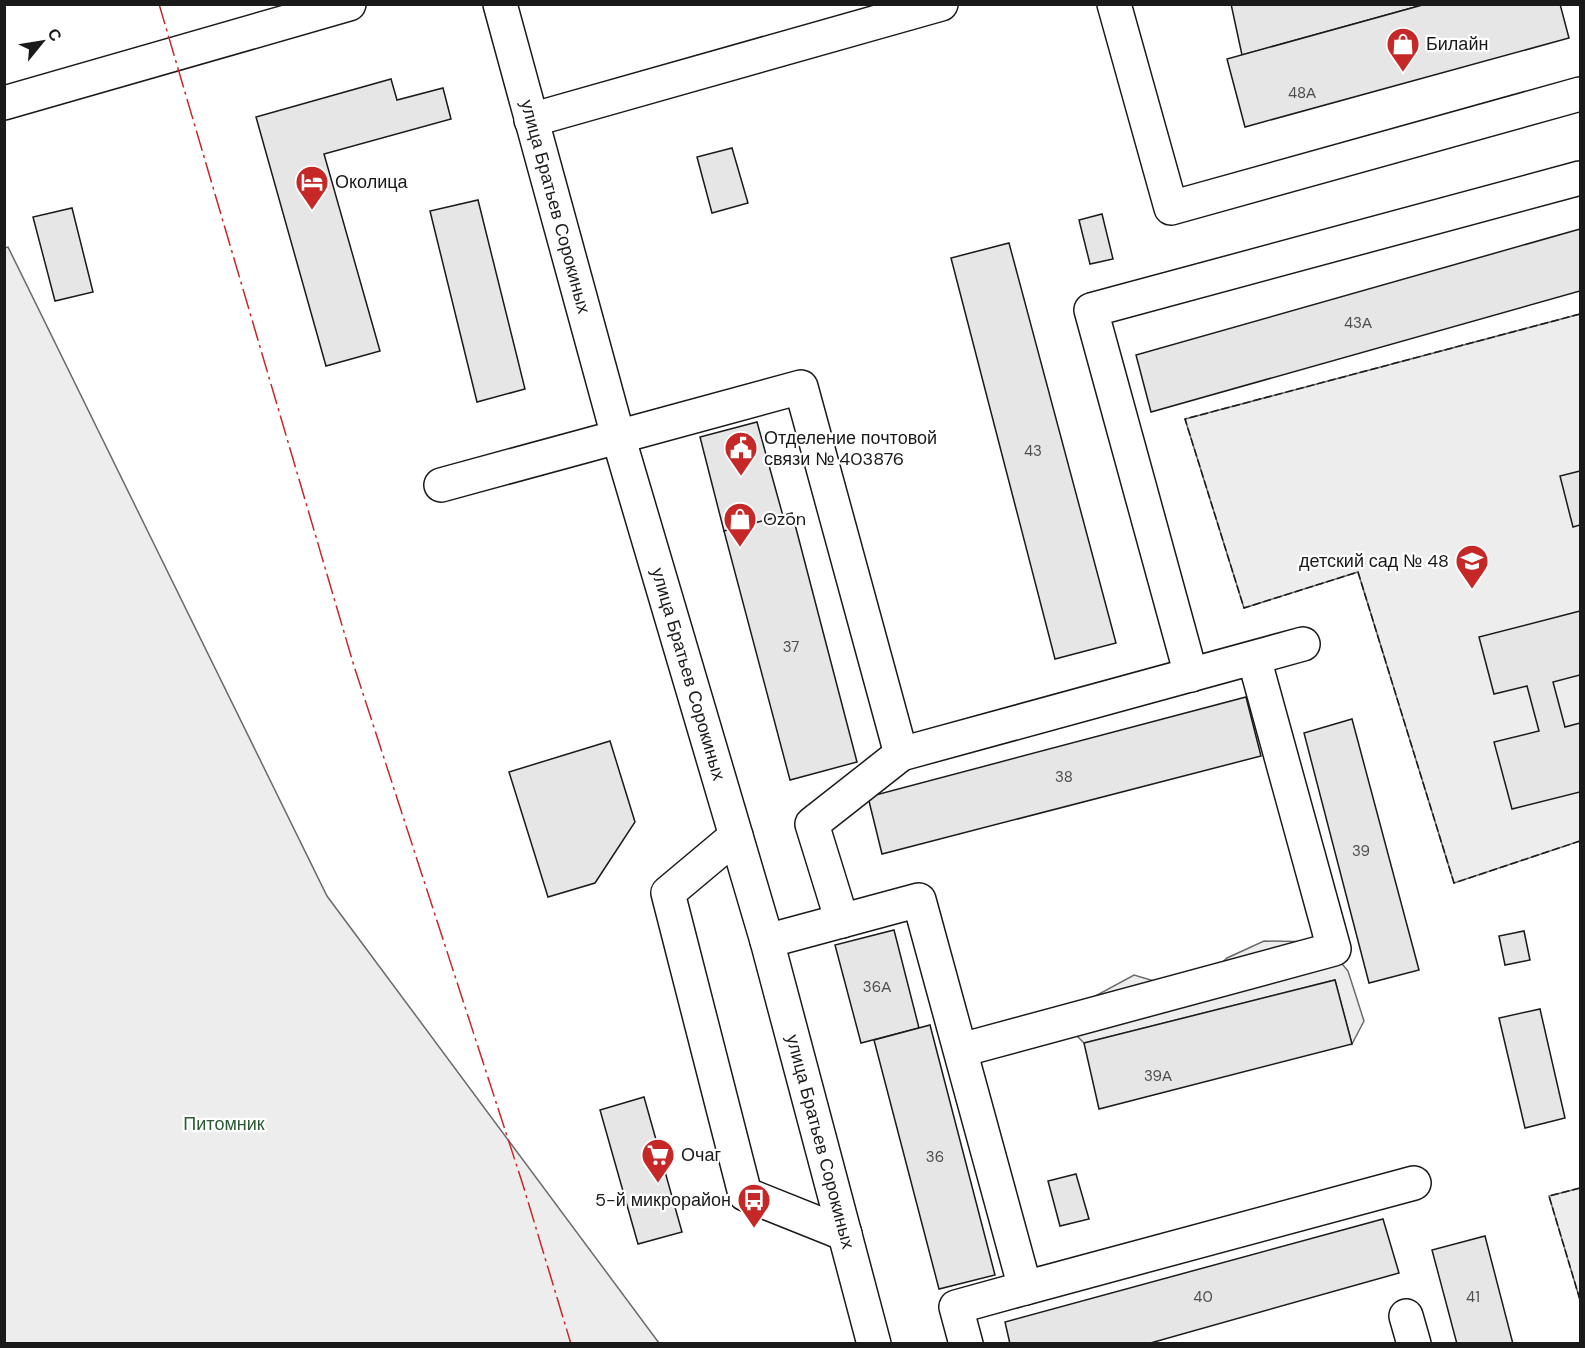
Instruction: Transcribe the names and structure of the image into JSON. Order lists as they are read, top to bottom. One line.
{"streets":{"main road":["улица Братьев Сорокиных"]},"parks":["Питомник"],"places":{"shop":["Билайн","Ozon"],"hotel":["Околица"],"public building":["Отделение почтовой связи № 403876"],"school or university":["детский сад № 48"],"supermarket":["Очаг"],"bus stop":["5-й микрорайон"]},"house_numbers":["48А","43А","43","37","38","39","36А","39А","36","40","41"],"north":"top right"}
